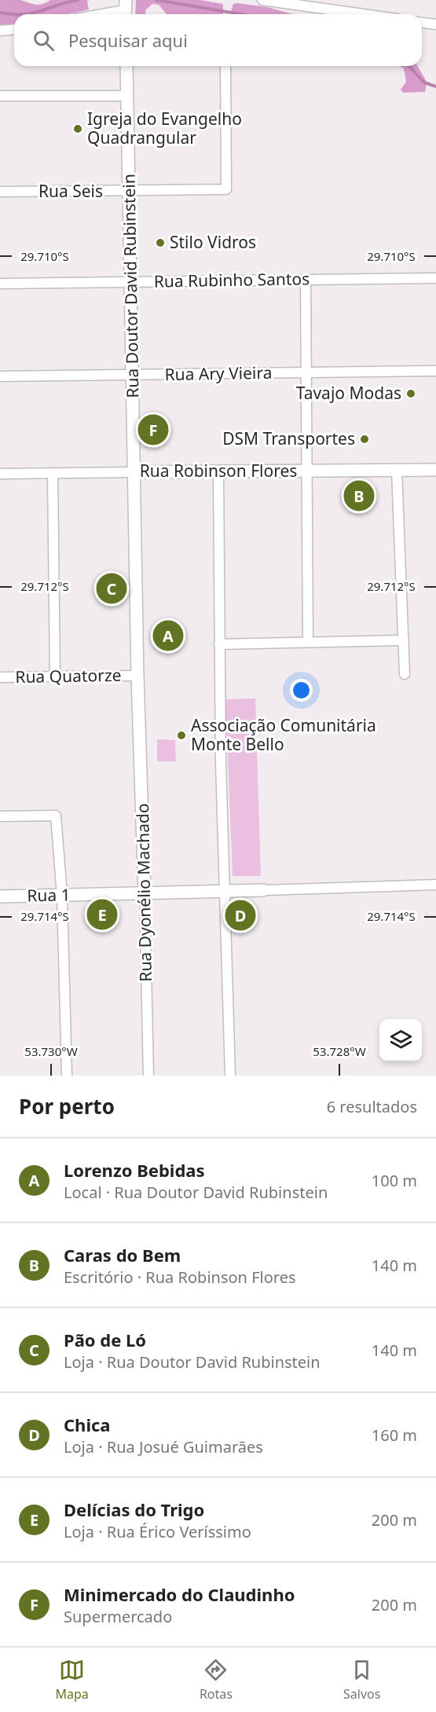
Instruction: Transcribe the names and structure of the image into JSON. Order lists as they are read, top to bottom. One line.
{"streets":{"street":["Rua Seis","Rua Rubinho Santos","Rua Doutor David Rubinstein","Rua Ary Vieira","Rua Robinson Flores","Rua Quatorze","Rua Dyonélio Machado","Rua 1"]},"crossings":[["Rua Seis","Rua Doutor David Rubinstein"],["Rua Rubinho Santos","Rua Doutor David Rubinstein"],["Rua Doutor David Rubinstein","Rua Ary Vieira"],["Rua Doutor David Rubinstein","Rua Robinson Flores"],["Rua Doutor David Rubinstein","Rua Quatorze"],["Rua Doutor David Rubinstein","Rua Dyonélio Machado"],["Rua Dyonélio Machado","Rua 1"]],"places":["Igreja do Evangelho Quadrangular","Stilo Vidros","Tavajo Modas","DSM Transportes","Associação Comunitária Monte Bello"],"page":{"search":"Pesquisar aqui","pins":["F","B","C","A","E","D"],"heading":["Por perto","6 resultados"],"list":[{"mark":"A","name":"Lorenzo Bebidas","note":"Local · Rua Doutor David Rubinstein","value":"100 m"},{"mark":"B","name":"Caras do Bem","note":"Escritório · Rua Robinson Flores","value":"140 m"},{"mark":"C","name":"Pão de Ló","note":"Loja · Rua Doutor David Rubinstein","value":"140 m"},{"mark":"D","name":"Chica","note":"Loja · Rua Josué Guimarães","value":"160 m"},{"mark":"E","name":"Delícias do Trigo","note":"Loja · Rua Érico Veríssimo","value":"200 m"},{"mark":"F","name":"Minimercado do Claudinho","note":"Supermercado","value":"200 m"}],"nav":["Mapa","Rotas","Salvos"]},"coordinates":["29.710°S","29.712°S","29.714°S","53.730°W","53.728°W"]}
